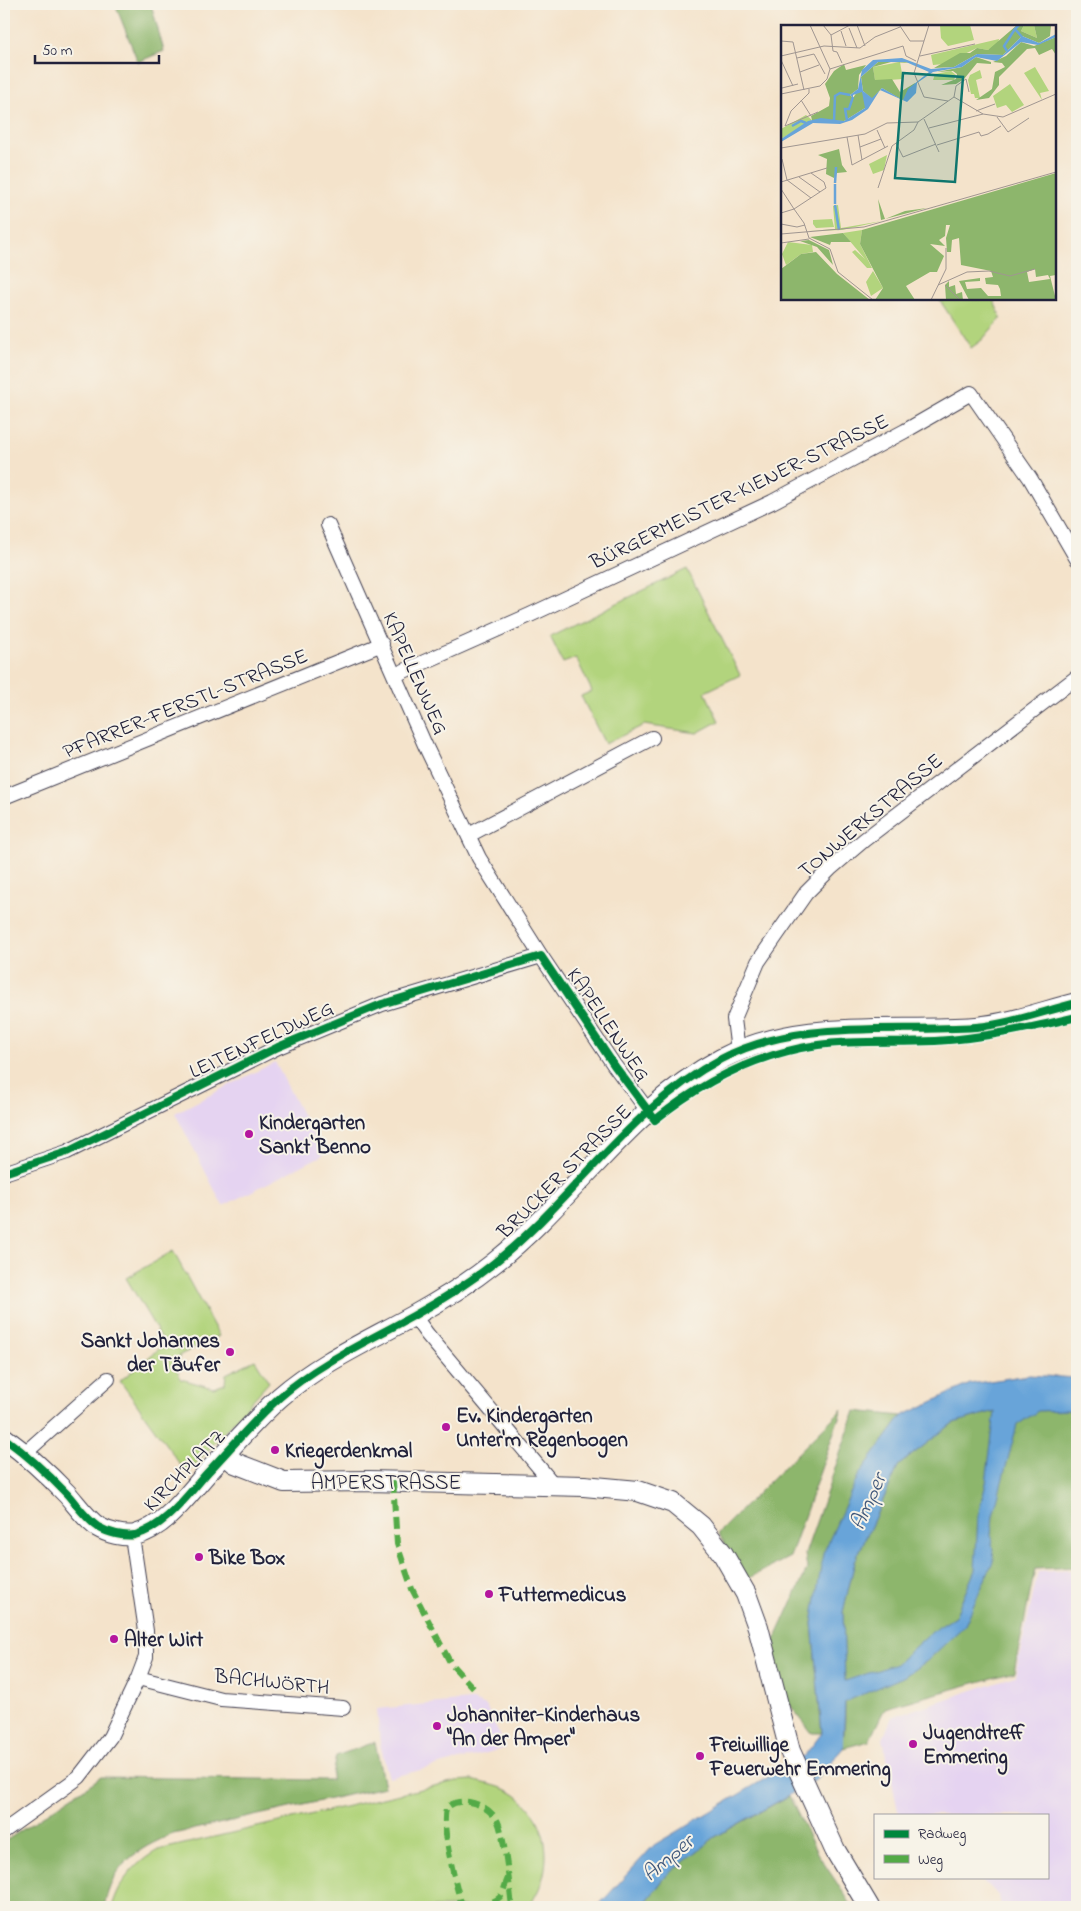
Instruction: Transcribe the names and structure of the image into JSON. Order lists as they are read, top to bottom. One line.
{"streets":{"street":["BÜRGERMEISTER-KIENER-STRASSE","KAPELLENWEG","PFARRER-FERSTL-STRASSE","TONWERKSTRASSE","LEITENFELDWEG","BRUCKER STRASSE","KIRCHPLATZ","AMPERSTRASSE","BACHWÖRTH"]},"crossings":[["BÜRGERMEISTER-KIENER-STRASSE","KAPELLENWEG"],["KAPELLENWEG","PFARRER-FERSTL-STRASSE"],["KAPELLENWEG","LEITENFELDWEG"],["KAPELLENWEG","BRUCKER STRASSE"],["TONWERKSTRASSE","BRUCKER STRASSE"],["BRUCKER STRASSE","KIRCHPLATZ"],["KIRCHPLATZ","AMPERSTRASSE"]],"water":["Amper"],"places":["Kindergarten Sankt Benno","Sankt Johannes der Täufer","Ev. Kindergarten Unter'm Regenbogen","Kriegerdenkmal","Bike Box","Futtermedicus","Alter Wirt","Johanniter-Kinderhaus \"An der Amper\"","Jugendtreff Emmering","Freiwillige Feuerwehr Emmering"],"legend":["Radweg","Weg"],"scale_bar":"50 m"}
